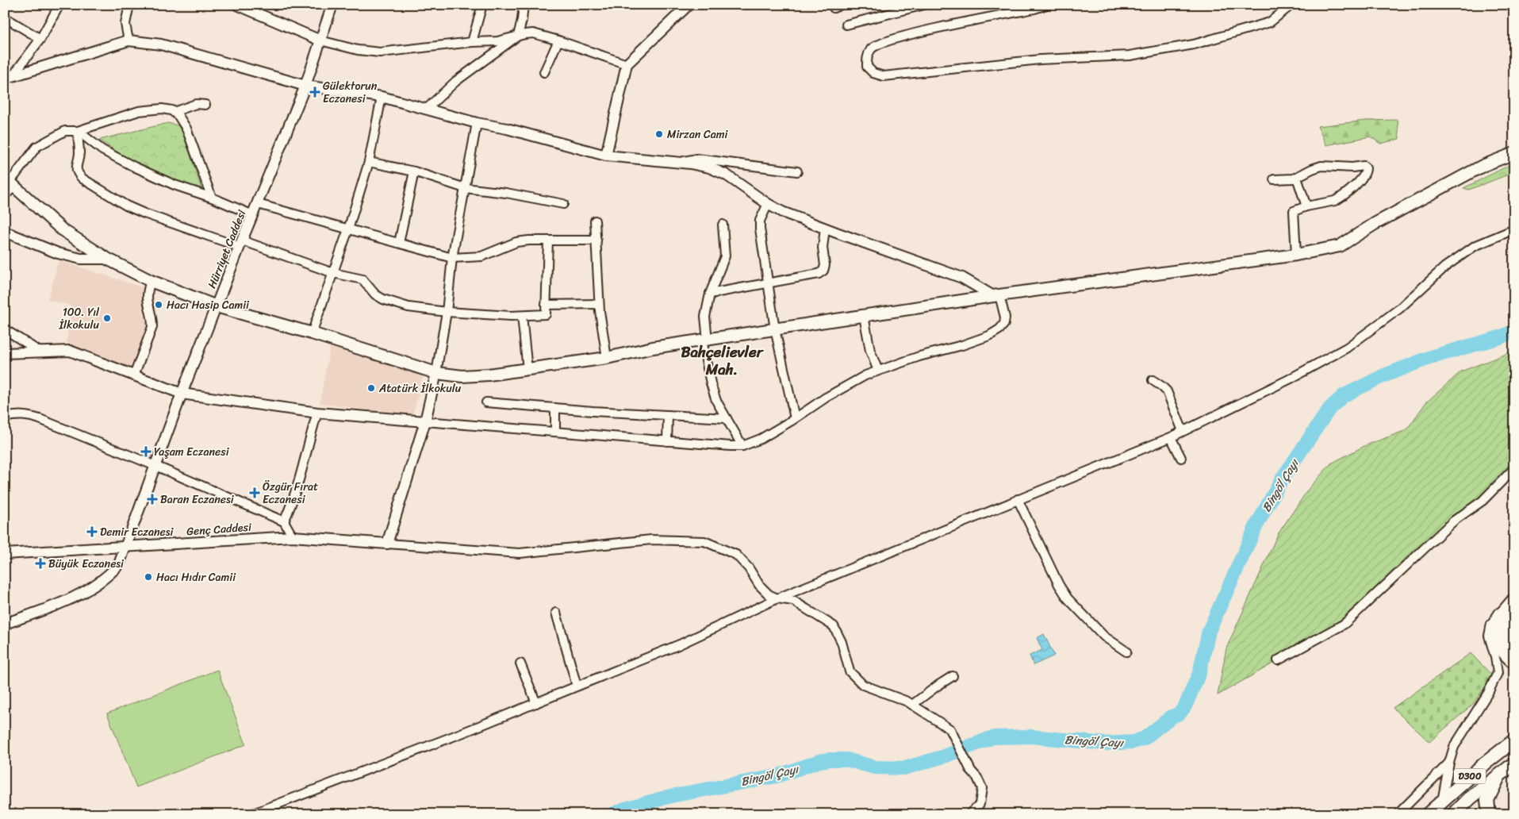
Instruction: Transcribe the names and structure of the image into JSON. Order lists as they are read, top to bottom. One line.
{"streets":{"highway":["D300"],"street":["Hürriyet Caddesi","Genç Caddesi"]},"crossings":[["Hürriyet Caddesi","Genç Caddesi"]],"districts":["Bahçelievler Mah."],"water":["Bingöl Çayı"],"places":{"health":["Gülektorun Eczanesi","Yaşam Eczanesi","Özgür Fırat Eczanesi","Baran Eczanesi","Demir Eczanesi","Büyük Eczanesi"],"other":["Mirzan Cami","Hacı Hasip Camii","100. Yıl İlkokulu","Atatürk İlkokulu","Hacı Hıdır Camii"]}}
